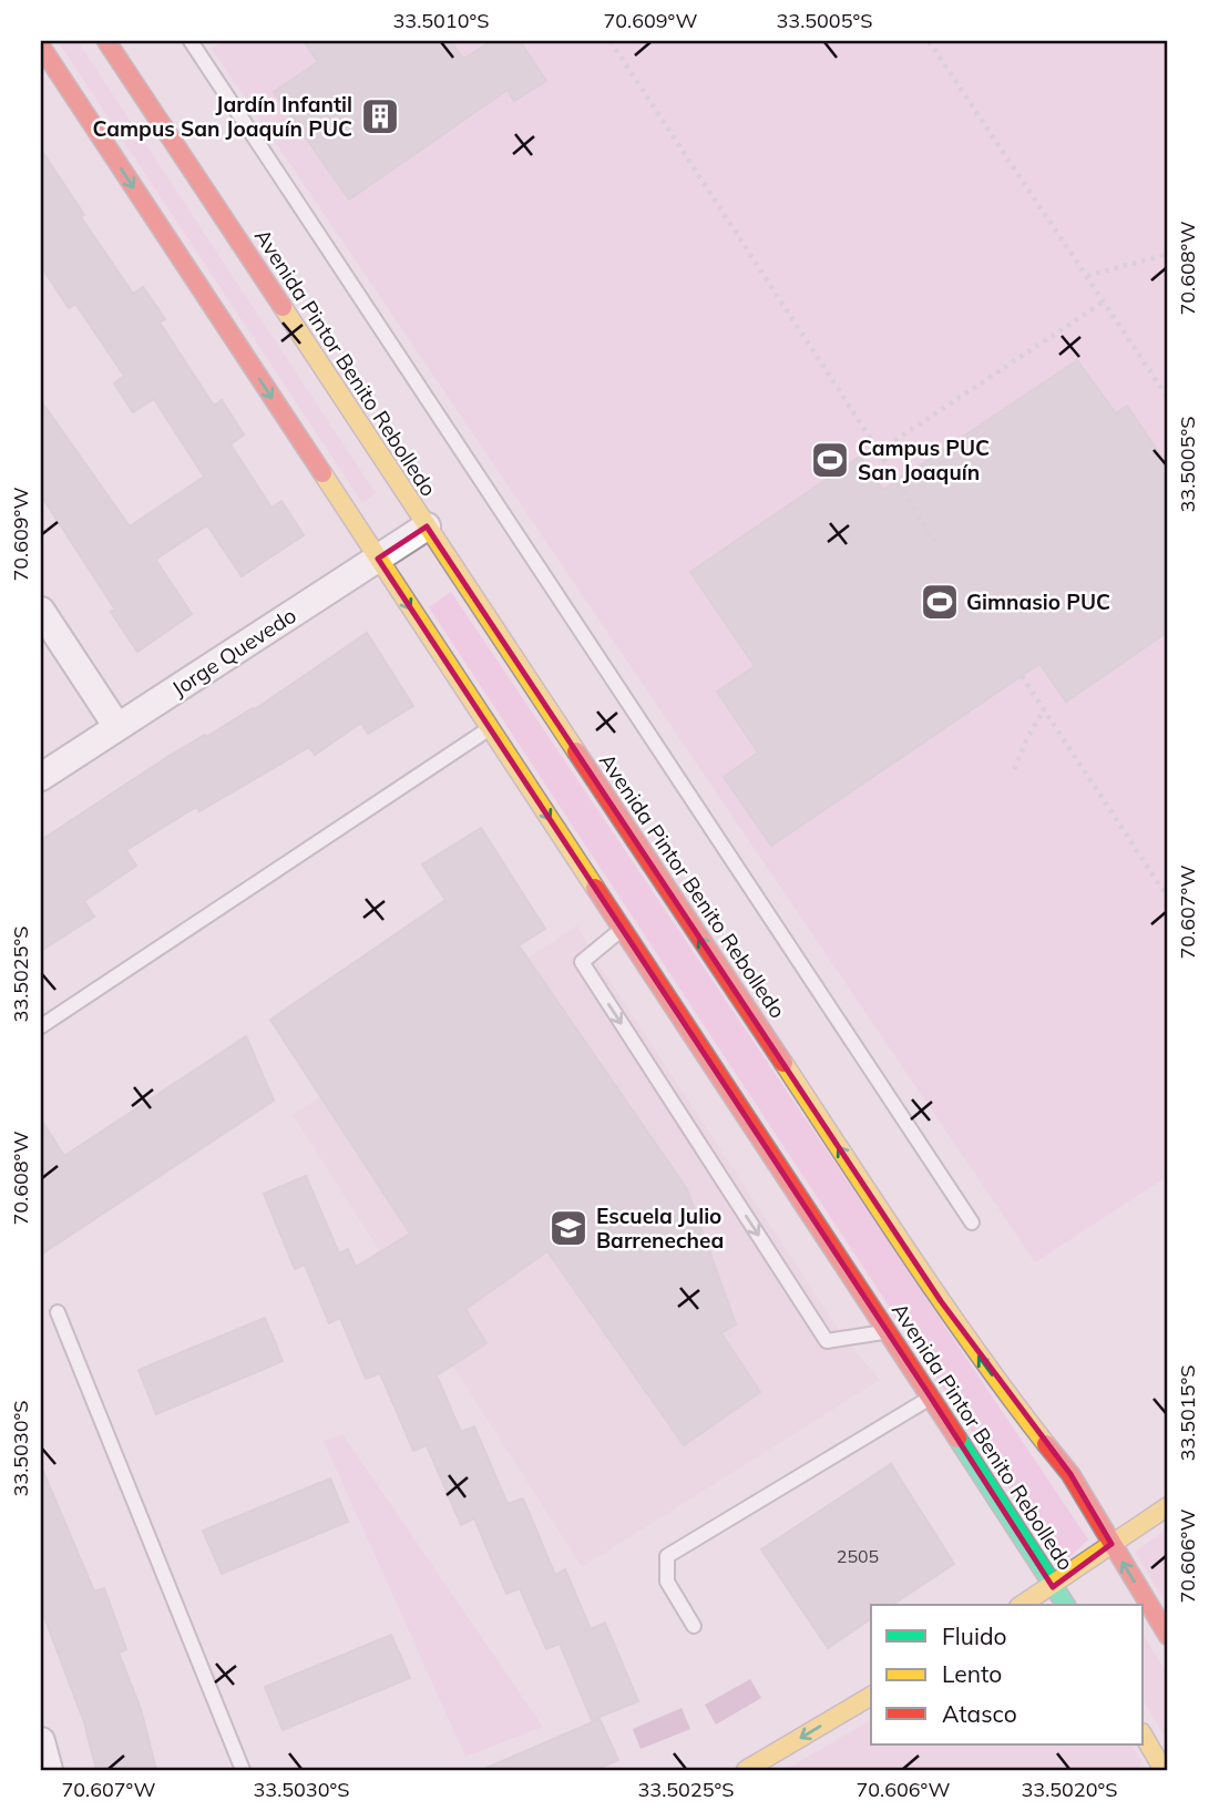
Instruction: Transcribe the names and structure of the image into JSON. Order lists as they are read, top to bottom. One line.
{"streets":{"street":["Avenida Pintor Benito Rebolledo","Jorge Quevedo"]},"crossings":[["Avenida Pintor Benito Rebolledo","Jorge Quevedo"]],"places":{"building":["Jardín Infantil Campus San Joaquín PUC"],"sports":["Campus PUC San Joaquín","Gimnasio PUC"],"school or university":["Escuela Julio Barrenechea"]},"house_numbers":["2505"],"legend":["Fluido","Lento","Atasco"],"coordinates":["33.5010°S","70.609°W","33.5005°S","70.608°W","70.607°W","33.5025°S","33.5015°S","33.5030°S","70.606°W","33.5020°S"]}
